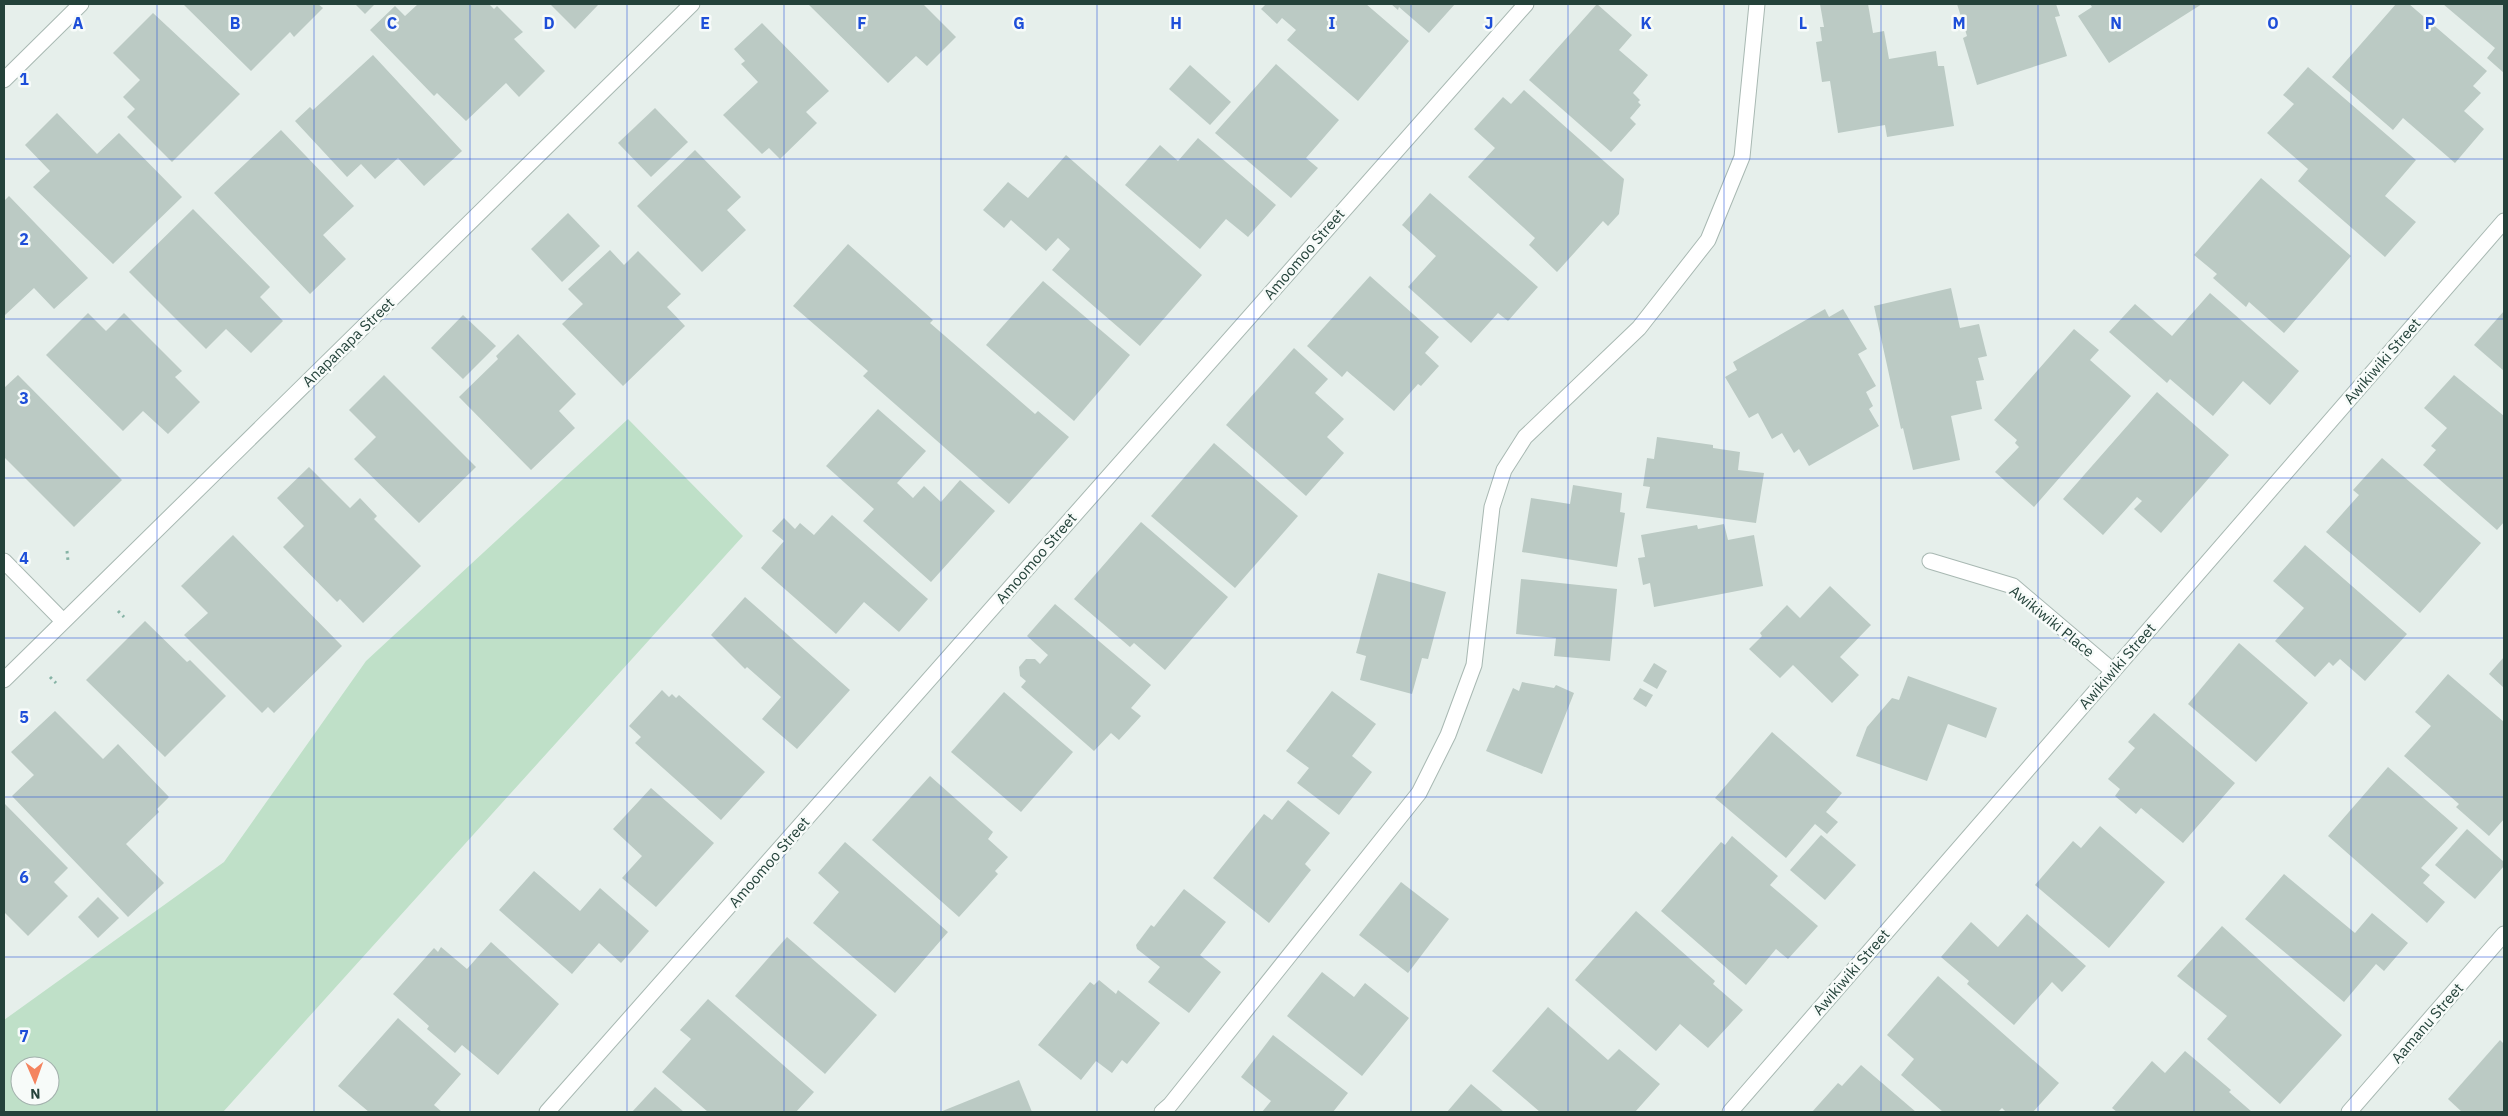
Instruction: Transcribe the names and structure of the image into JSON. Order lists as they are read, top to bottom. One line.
{"streets":{"street":["Amoomoo Street","Anapanapa Street","Awikiwiki Street","Awikiwiki Place","Aamanu Street"]},"crossings":[["Awikiwiki Street","Awikiwiki Place"]],"north":"bottom","grid":{"columns":["A","B","C","D","E","F","G","H","I","J","K","L","M","N","O","P"],"rows":["1","2","3","4","5","6","7"]}}
